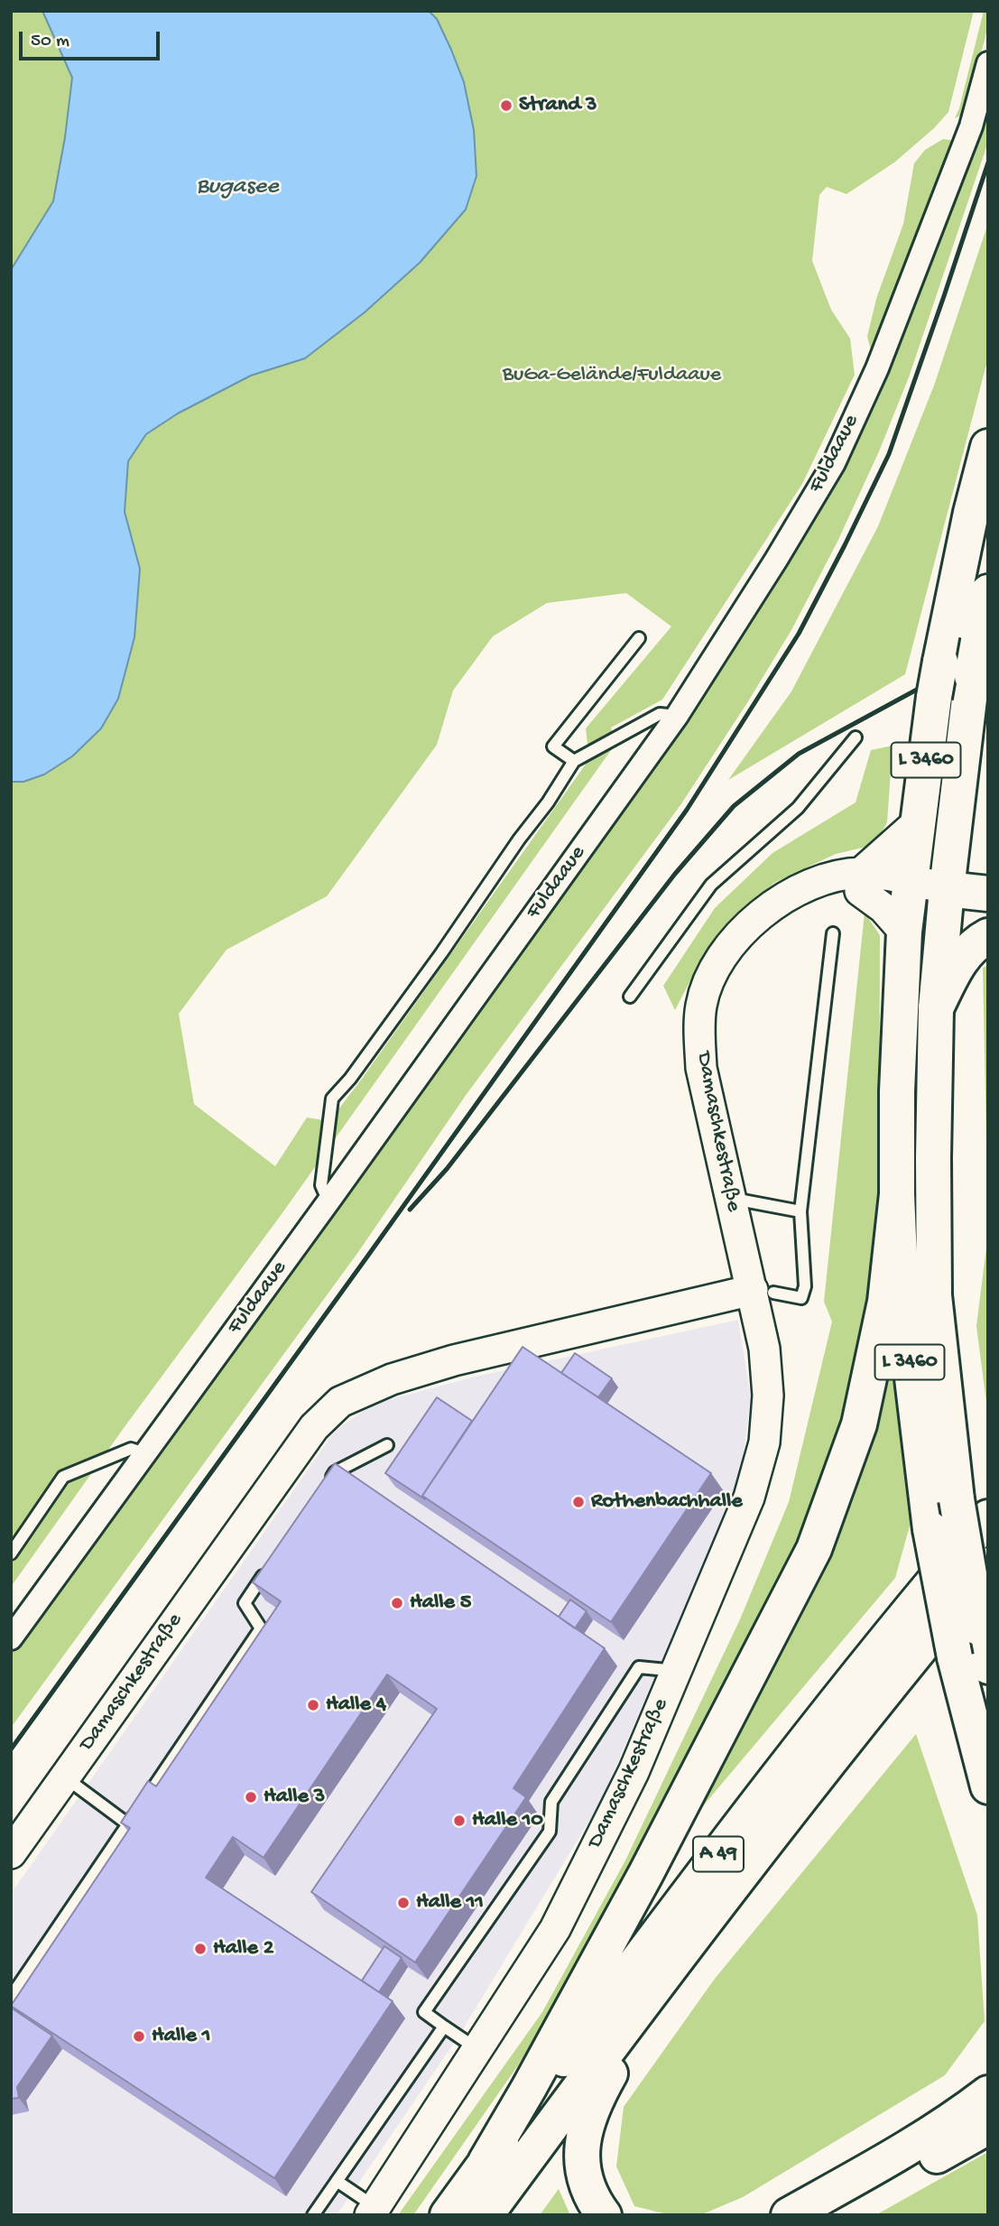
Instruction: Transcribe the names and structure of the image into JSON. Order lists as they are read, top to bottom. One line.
{"streets":{"main road":["L 3460","A 49"],"street":["Fuldaaue","Damaschkestraße"]},"crossings":[["L 3460","Damaschkestraße"]],"water":["Bugasee"],"parks":["BuGa-Gelände/Fuldaaue"],"places":["Strand 3","Rothenbachhalle","Halle 5","Halle 4","Halle 3","Halle 10","Halle 11","Halle 2","Halle 1"],"scale_bar":"50 m"}
